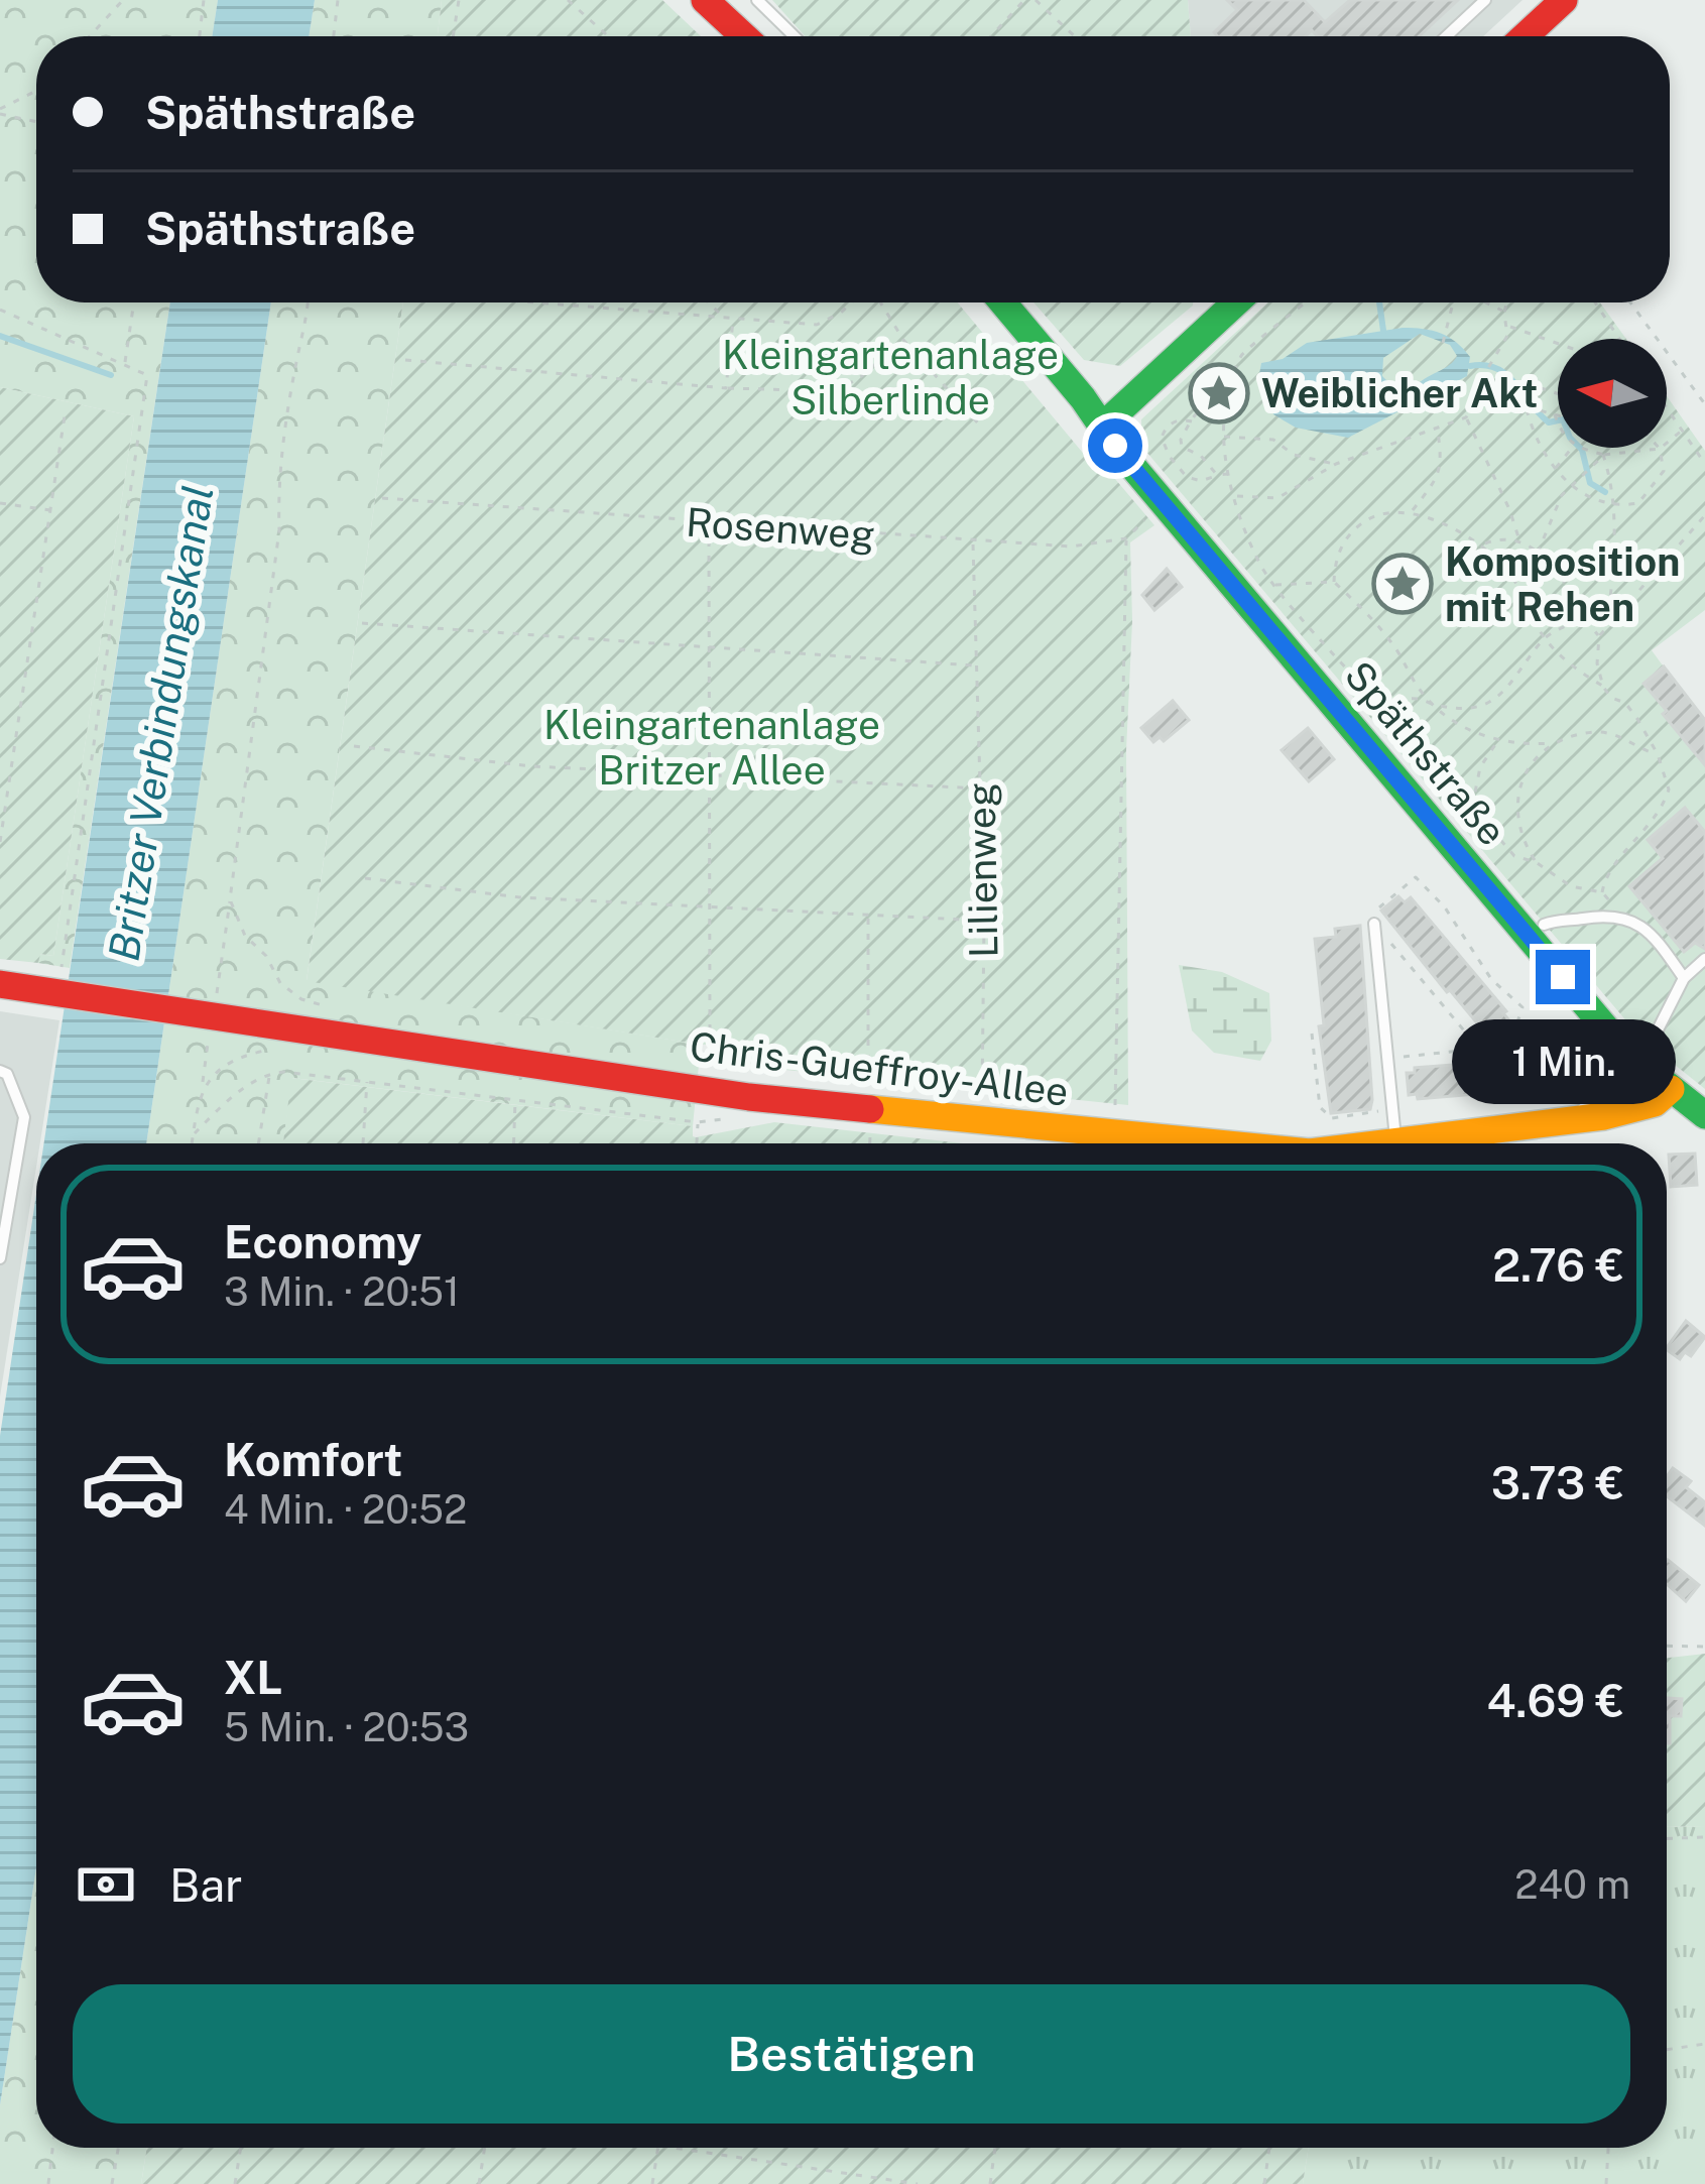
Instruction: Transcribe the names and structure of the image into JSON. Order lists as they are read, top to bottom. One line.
{"streets":{"street":["Späthstraße","Chris-Gueffroy-Allee"],"path":["Rosenweg","Lilienweg"]},"crossings":[["Rosenweg","Lilienweg"],["Späthstraße","Chris-Gueffroy-Allee"]],"water":["Britzer Verbindungskanal"],"parks":["Kleingartenanlage Silberlinde","Kleingartenanlage Britzer Allee"],"places":{"place":["Weiblicher Akt","Komposition mit Rehen"]},"north":"left","page":{"banner":["Späthstraße","Späthstraße"],"bubble":"1 Min.","list":[{"name":"Economy","note":"3 Min. · 20:51","value":"2.76 €"},{"name":"Komfort","note":"4 Min. · 20:52","value":"3.73 €"},{"name":"XL","note":"5 Min. · 20:53","value":"4.69 €"}],"pay":["Bar","240 m"],"buttons":"Bestätigen"}}
